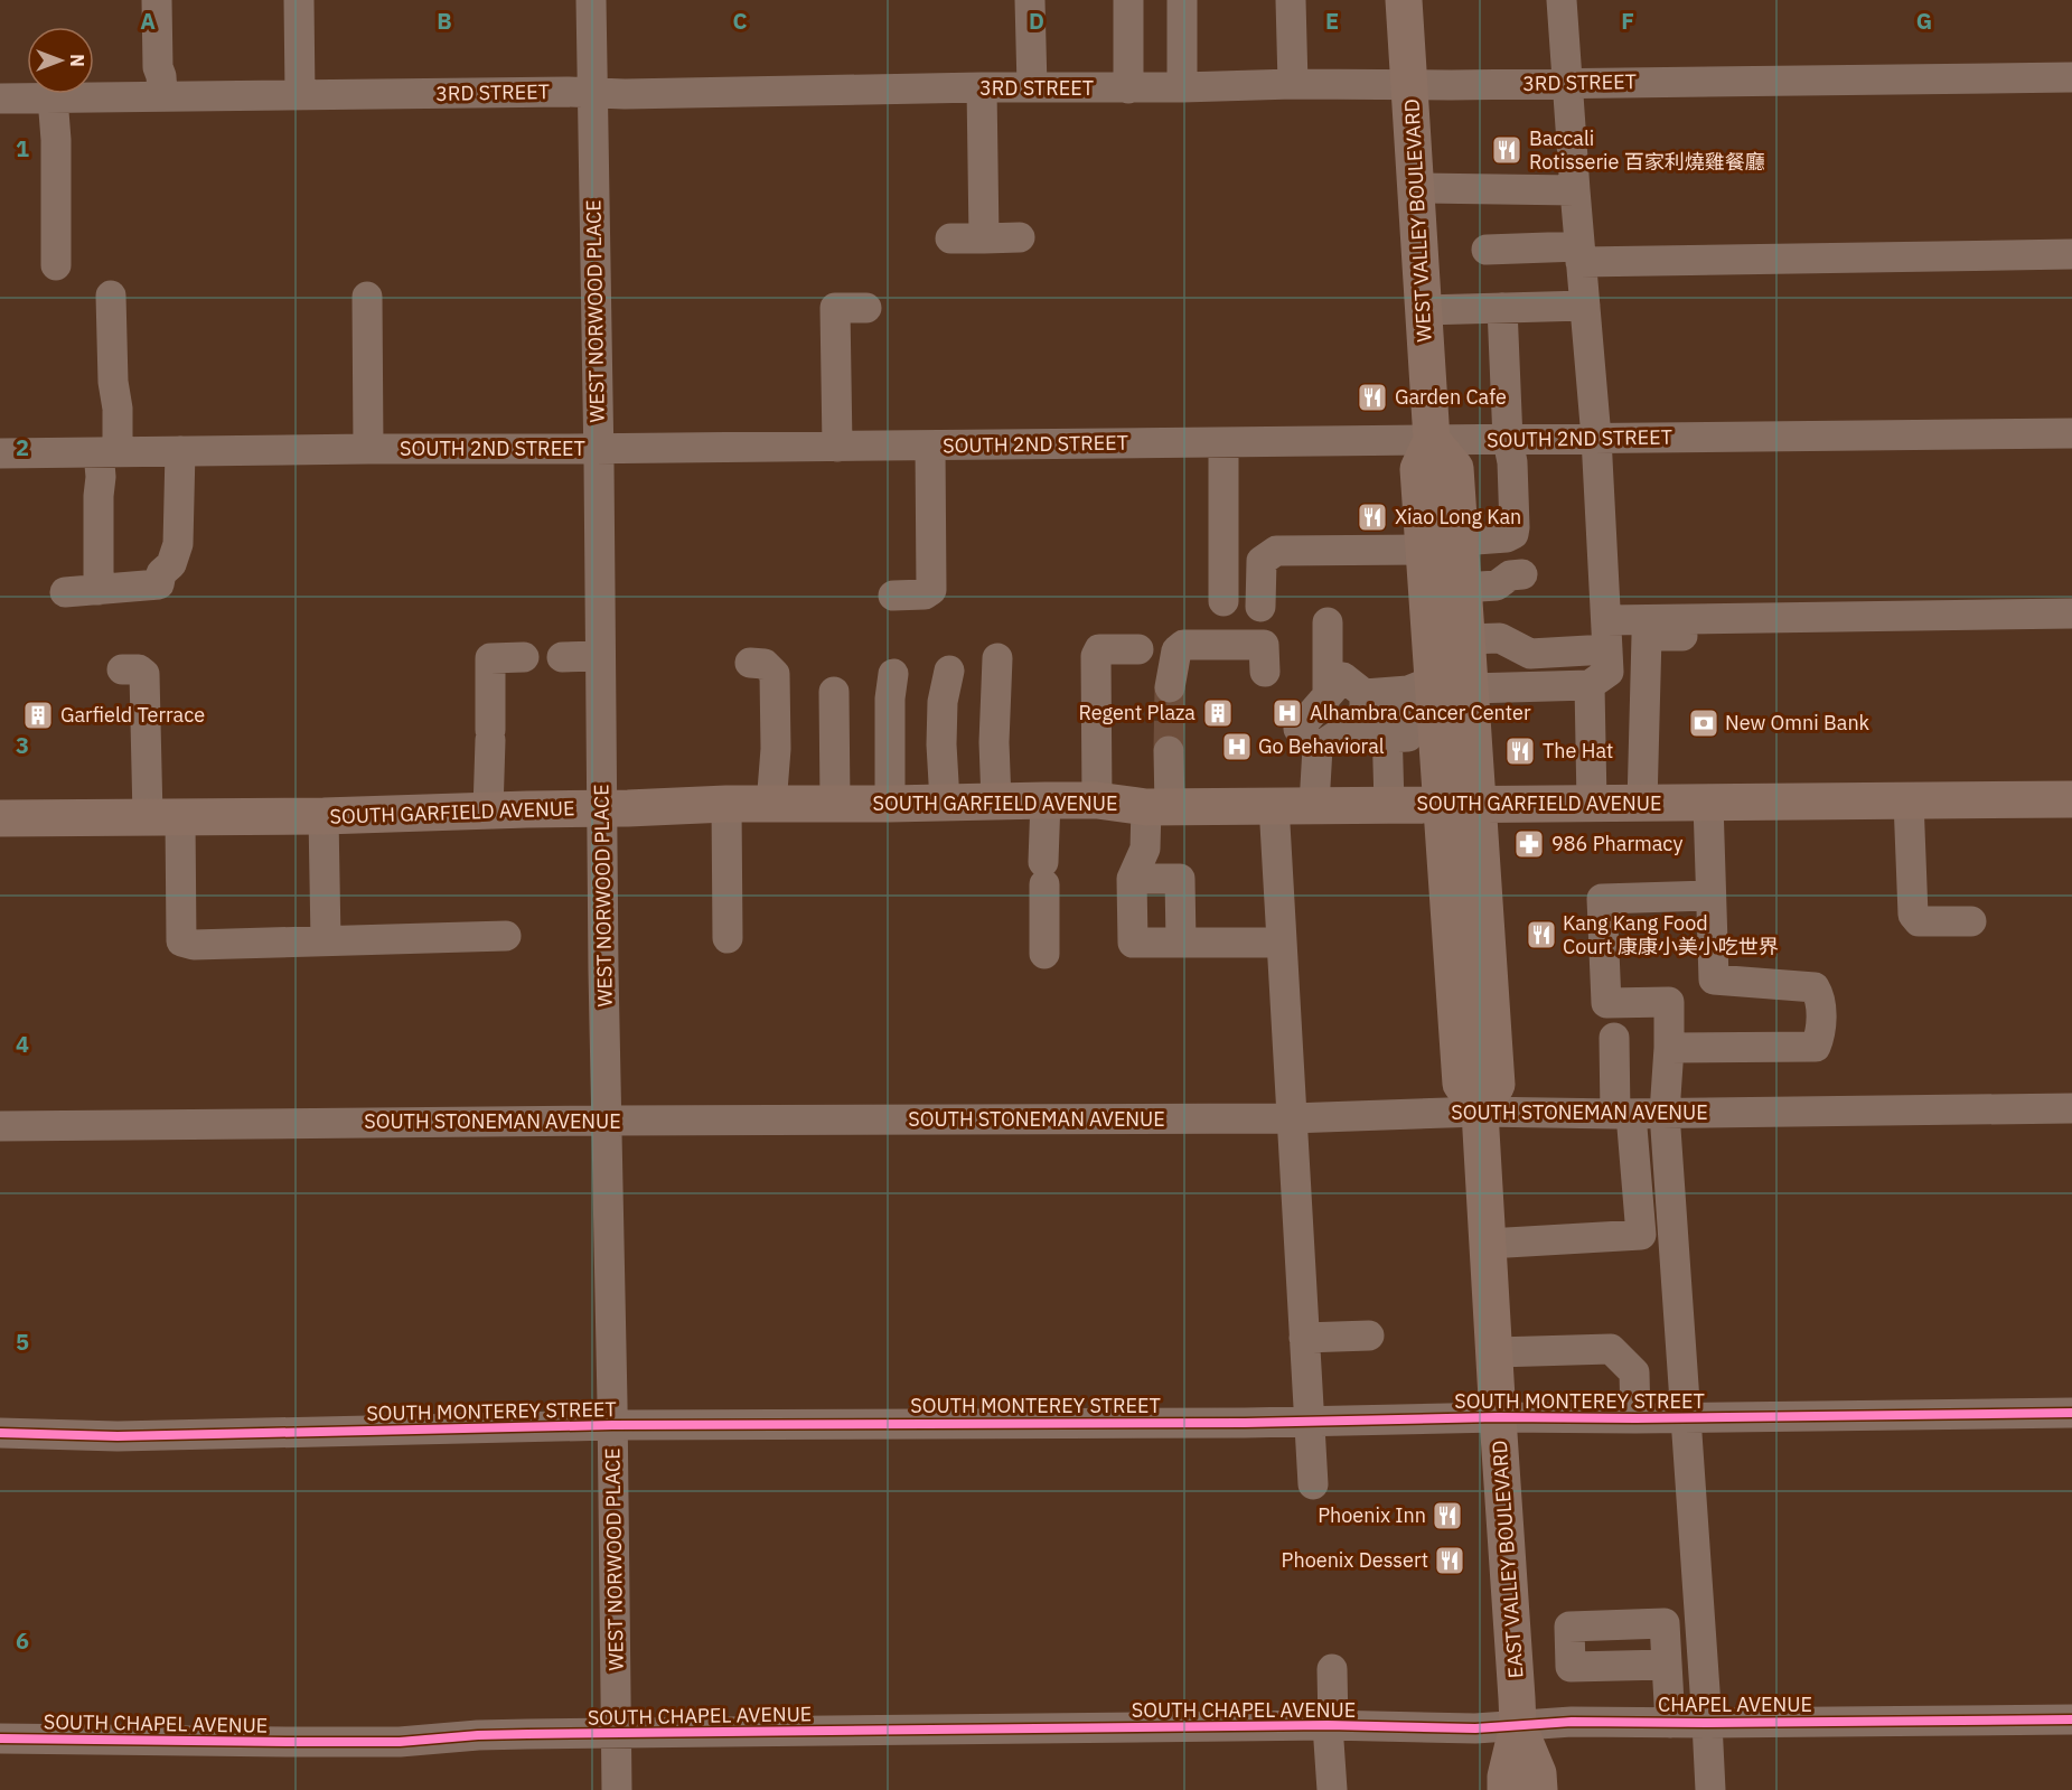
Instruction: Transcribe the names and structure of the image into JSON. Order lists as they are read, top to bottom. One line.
{"streets":{"main road":["WEST VALLEY BOULEVARD","SOUTH GARFIELD AVENUE","EAST VALLEY BOULEVARD"],"street":["3RD STREET","WEST NORWOOD PLACE","SOUTH 2ND STREET","SOUTH STONEMAN AVENUE","SOUTH MONTEREY STREET","CHAPEL AVENUE","SOUTH CHAPEL AVENUE"]},"crossings":[["3RD STREET","WEST VALLEY BOULEVARD"],["3RD STREET","WEST NORWOOD PLACE"],["WEST VALLEY BOULEVARD","SOUTH 2ND STREET"],["WEST VALLEY BOULEVARD","SOUTH GARFIELD AVENUE"],["WEST NORWOOD PLACE","SOUTH 2ND STREET"],["WEST NORWOOD PLACE","SOUTH GARFIELD AVENUE"],["WEST NORWOOD PLACE","SOUTH STONEMAN AVENUE"],["WEST NORWOOD PLACE","SOUTH MONTEREY STREET"],["WEST NORWOOD PLACE","SOUTH CHAPEL AVENUE"],["SOUTH STONEMAN AVENUE","EAST VALLEY BOULEVARD"],["SOUTH MONTEREY STREET","EAST VALLEY BOULEVARD"],["EAST VALLEY BOULEVARD","CHAPEL AVENUE"],["CHAPEL AVENUE","SOUTH CHAPEL AVENUE"]],"places":{"restaurant":["Baccali Rotisserie 百家利燒雞餐廳","Garden Cafe","Xiao Long Kan","The Hat","Kang Kang Food Court 康康小美小吃世界","Phoenix Inn","Phoenix Dessert"],"building":["Regent Plaza","Garfield Terrace"],"hospital":["Alhambra Cancer Center","Go Behavioral"],"bank":["New Omni Bank"],"pharmacy":["986 Pharmacy"]},"north":"right","grid":{"columns":["A","B","C","D","E","F","G"],"rows":["1","2","3","4","5","6"]}}
